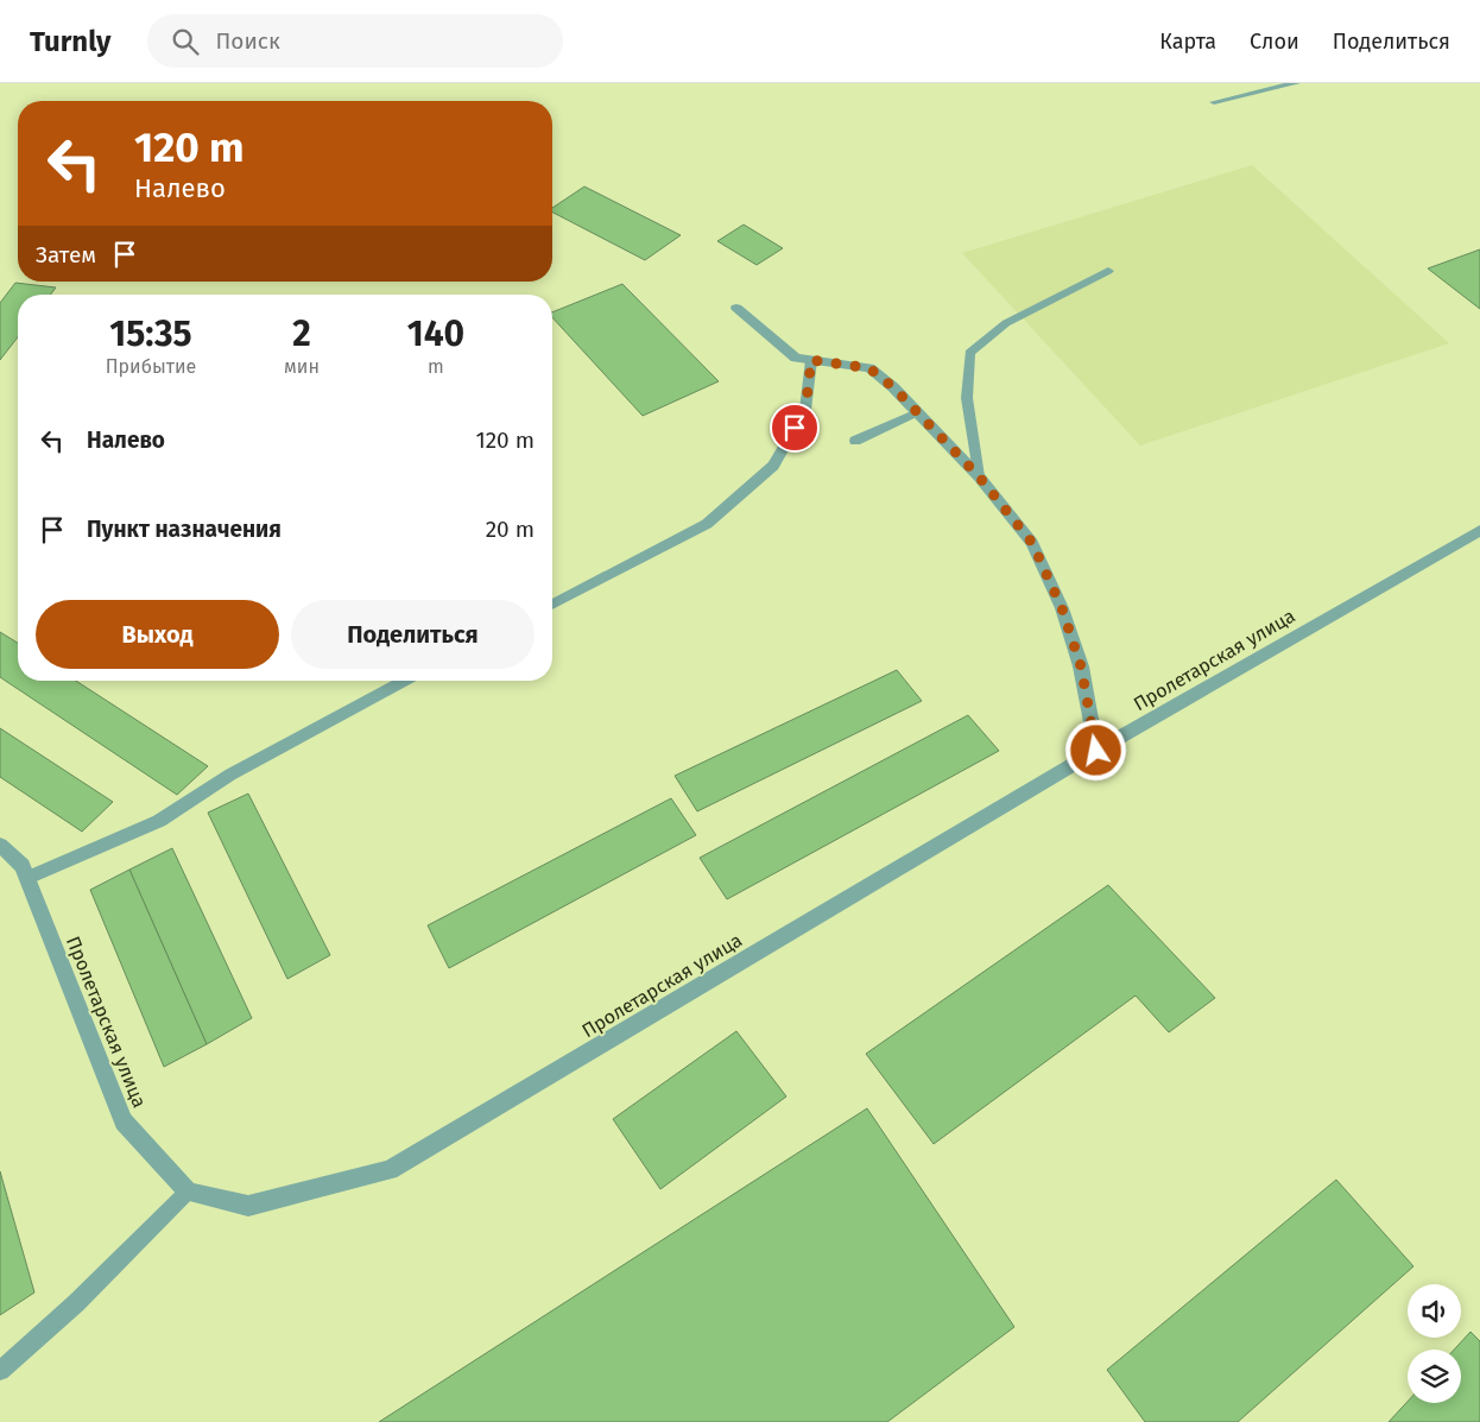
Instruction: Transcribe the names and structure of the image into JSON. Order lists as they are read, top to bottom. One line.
{"streets":{"street":["Пролетарская улица"]},"page":{"header":"Turnly","search":"Поиск","nav":["Карта","Слои","Поделиться"],"turn":["120 m","Налево"],"then":"Затем","eta":["15:35","Прибытие","2","мин","140","m"],"list":[{"name":"Налево","value":"120 m"},{"name":"Пункт назначения","value":"20 m"}],"buttons":["Выход","Поделиться"]}}
